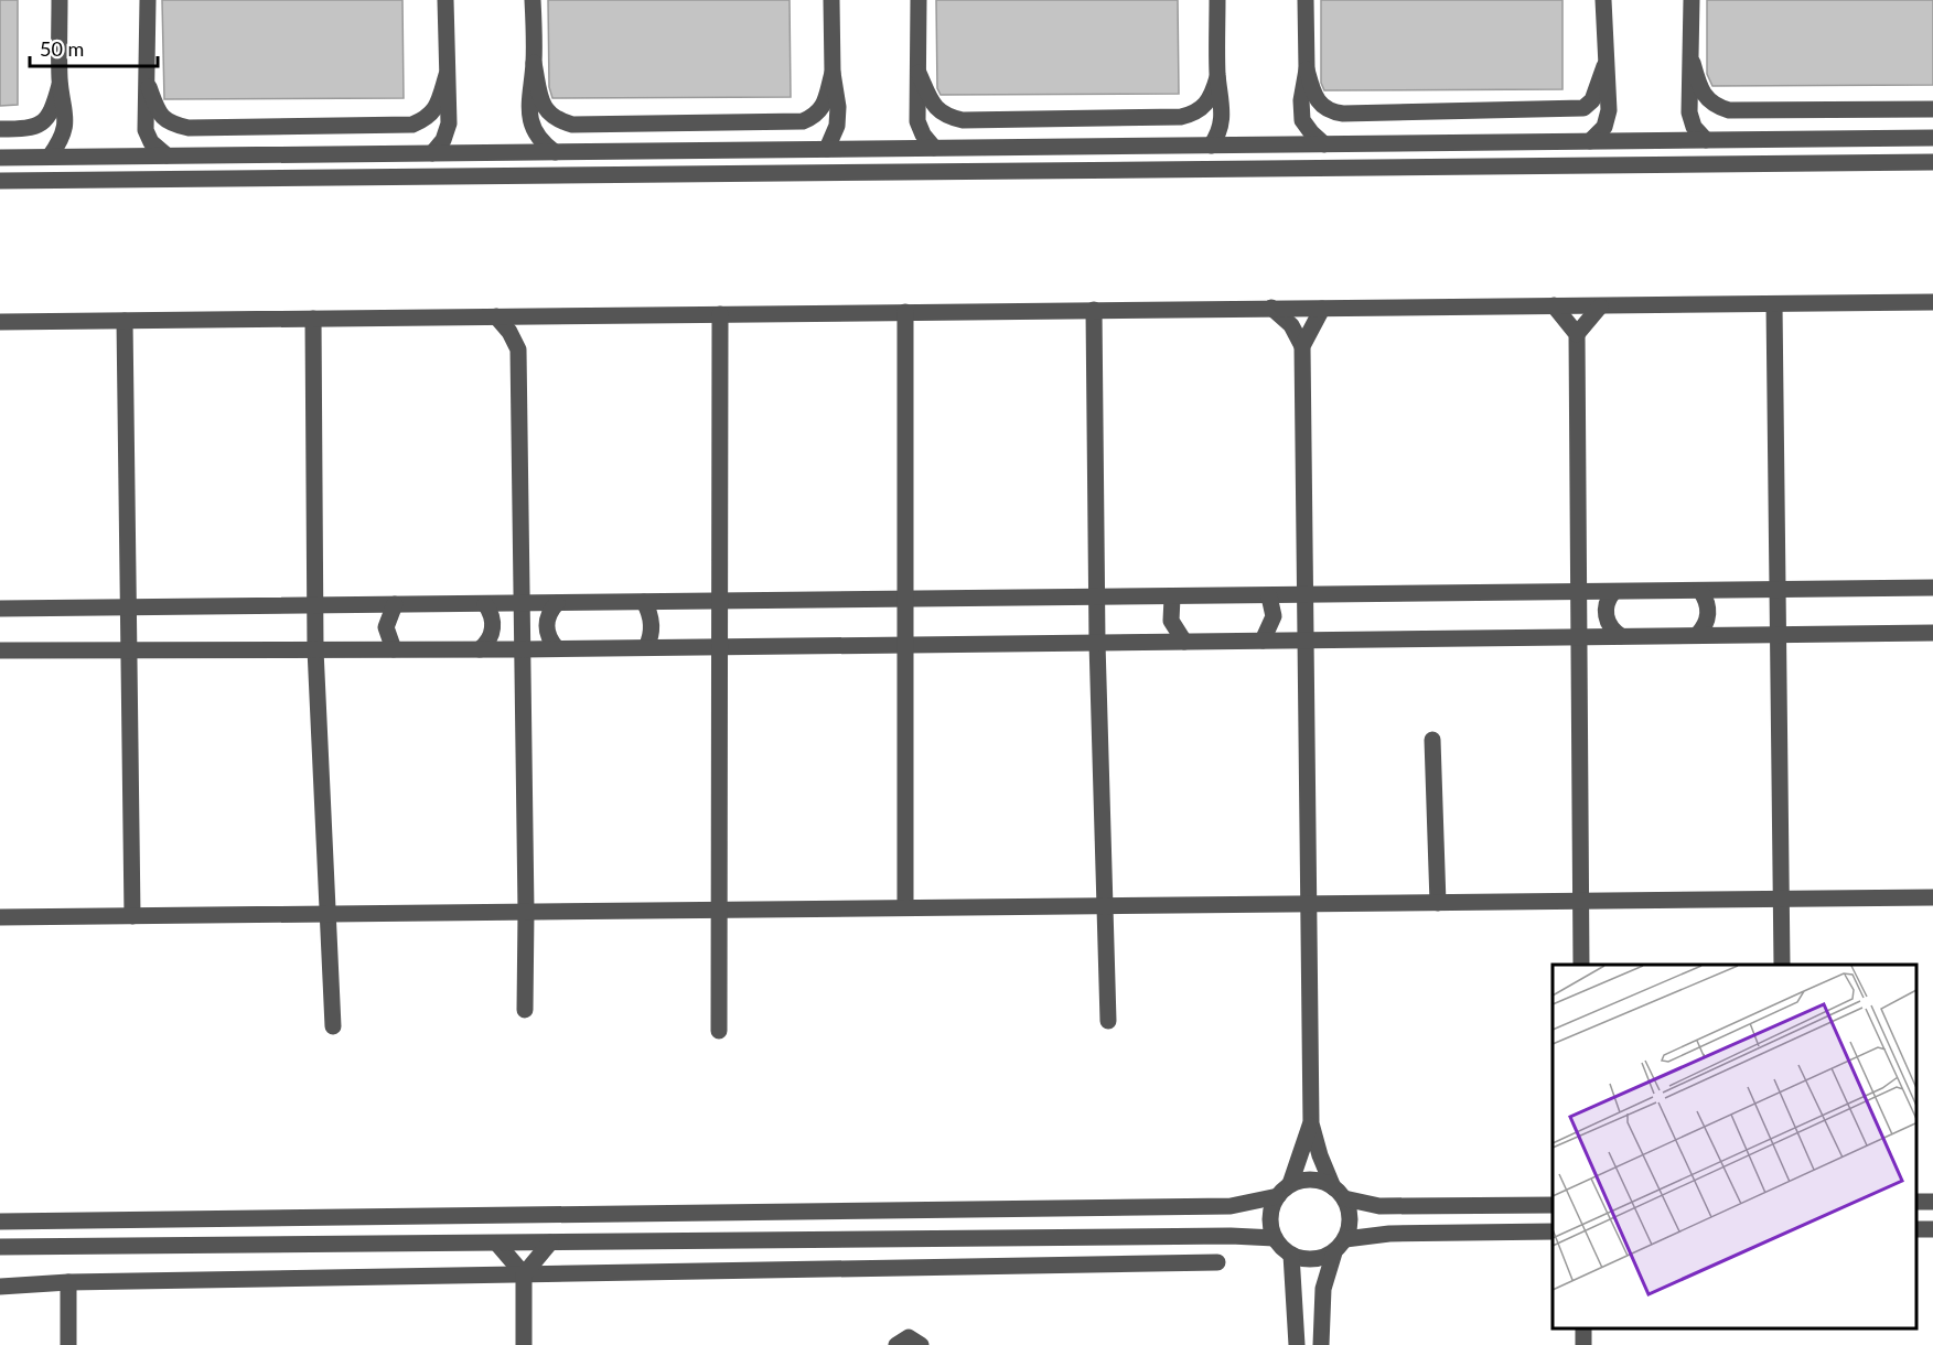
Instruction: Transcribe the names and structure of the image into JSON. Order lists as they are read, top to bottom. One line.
{"scale_bar":"50 m"}
